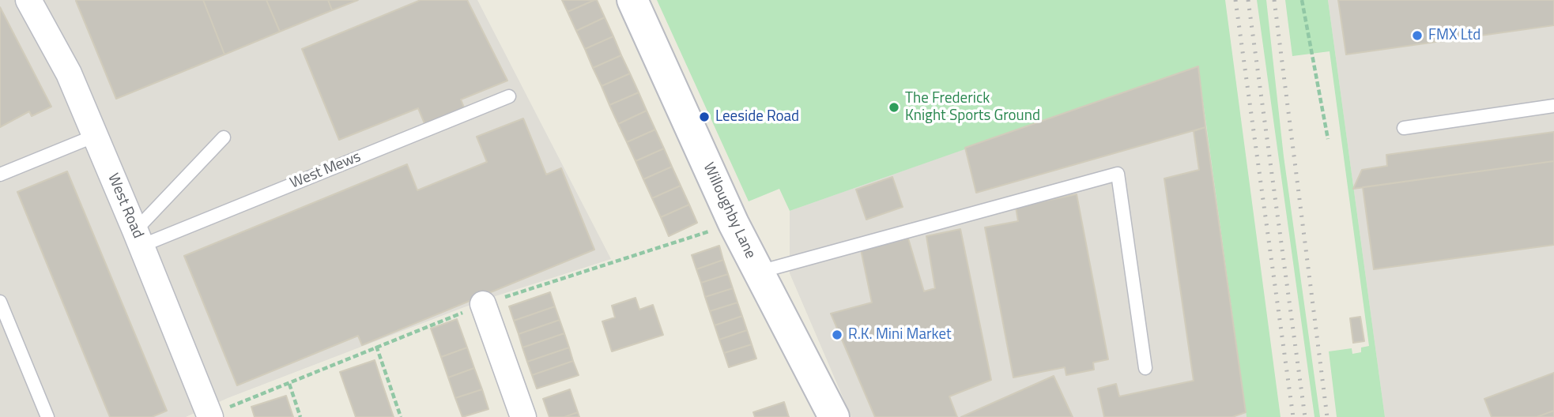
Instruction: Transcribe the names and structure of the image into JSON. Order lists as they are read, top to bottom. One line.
{"streets":{"street":["West Road","Willoughby Lane"],"lane":["West Mews"]},"crossings":[["West Mews","West Road"]],"places":["FMX Ltd","The Frederick Knight Sports Ground","Leeside Road","R.K. Mini Market"]}
